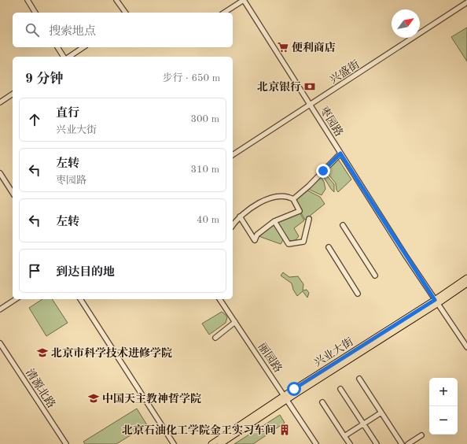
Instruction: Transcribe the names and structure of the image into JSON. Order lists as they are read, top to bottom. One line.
{"streets":{"main road":["兴业大街"],"street":["兴盛街","枣园路","丽园路","清源北路"]},"crossings":[["兴盛街","枣园路"],["枣园路","兴业大街"],["兴业大街","丽园路"]],"places":{"supermarket":["便利商店"],"bank":["北京银行"],"school or university":["北京市科学技术进修学院","中国天主教神哲学院"],"building":["北京石油化工学院金工实习车间"]},"north":"top right","page":{"search":"搜索地点","heading":["9 分钟","步行 · 650 m"],"list":[["直行","兴业大街","300 m"],["左转","枣园路","310 m"],["左转","40 m"],"到达目的地"],"map_buttons":["+","−"]}}
